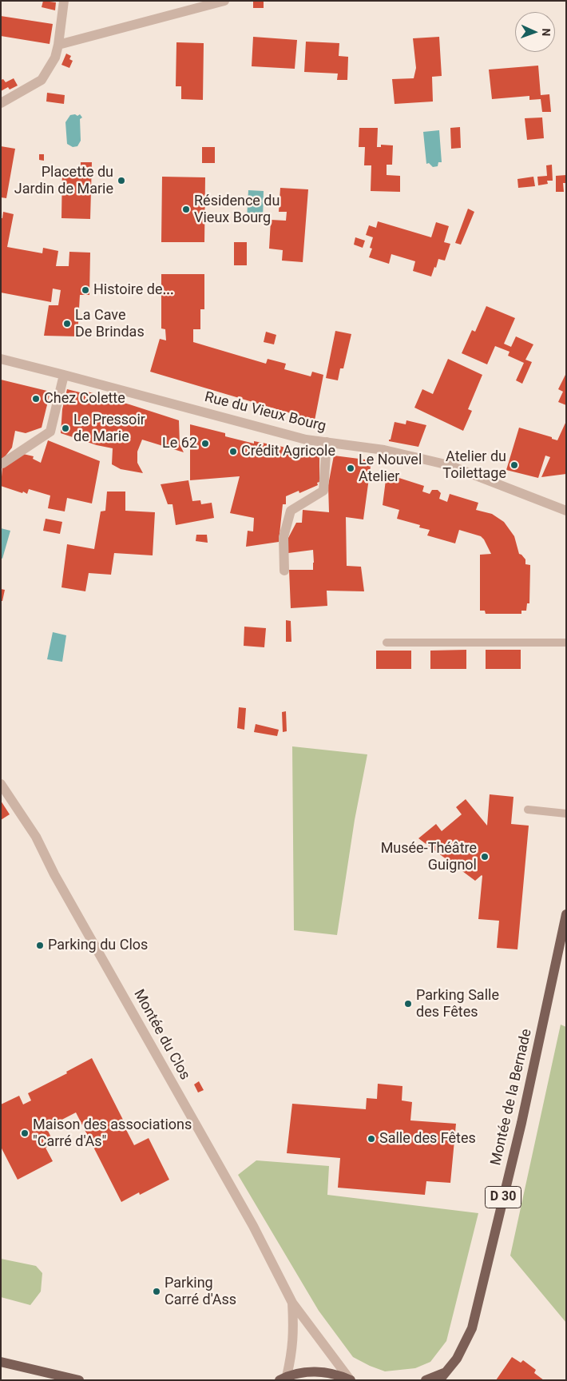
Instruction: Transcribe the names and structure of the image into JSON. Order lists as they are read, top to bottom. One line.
{"streets":{"main road":["Montée de la Bernade","D 30"],"street":["Rue du Vieux Bourg","Montée du Clos"]},"places":["Placette du Jardin de Marie","Résidence du Vieux Bourg","Histoire de...","La Cave De Brindas","Chez Colette","Le Pressoir de Marie","Le 62","Crédit Agricole","Atelier du Toilettage","Le Nouvel Atelier","Musée-Théâtre Guignol","Parking du Clos","Parking Salle des Fêtes","Maison des associations \"Carré d'As\"","Salle des Fêtes","Parking Carré d'Ass"],"north":"right"}
